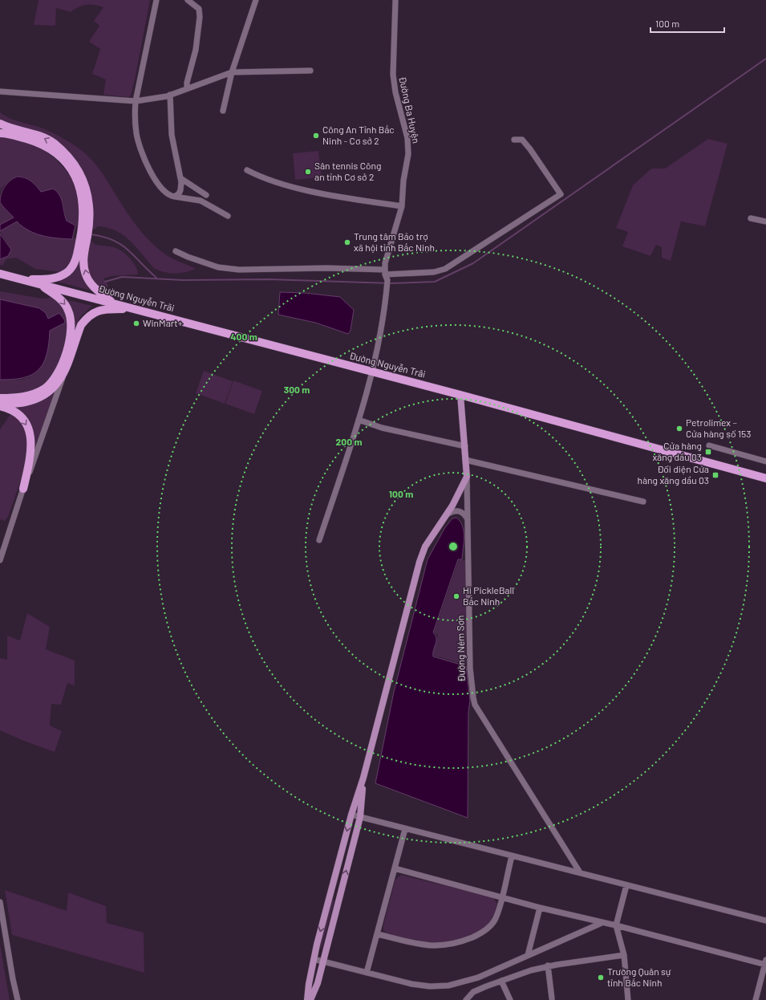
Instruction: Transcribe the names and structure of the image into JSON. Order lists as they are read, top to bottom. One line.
{"streets":{"highway":["Đường Nguyễn Trãi"],"main road":["Đường Ném Sơn"],"street":["Đường Ba Huyện"]},"crossings":[["Đường Ba Huyện","Đường Nguyễn Trãi"],["Đường Nguyễn Trãi","Đường Ném Sơn"]],"places":{"other":["Công An Tỉnh Bắc Ninh - Cơ sở 2","Sân tennis Công an tỉnh Cơ sở 2","Trung tâm Bảo trợ xã hội tỉnh Bắc Ninh","WinMart+","Petrolimex – Cửa hàng số 153","Hi PickleBall Bắc Ninh","Trường Quân sự tỉnh Bắc Ninh"],"transit":["Cửa hàng xăng dầu 03","Đối diện Cửa hàng xăng dầu 03"]},"scale_bar":"100 m","rings":["400 m","300 m","200 m","100 m"]}
